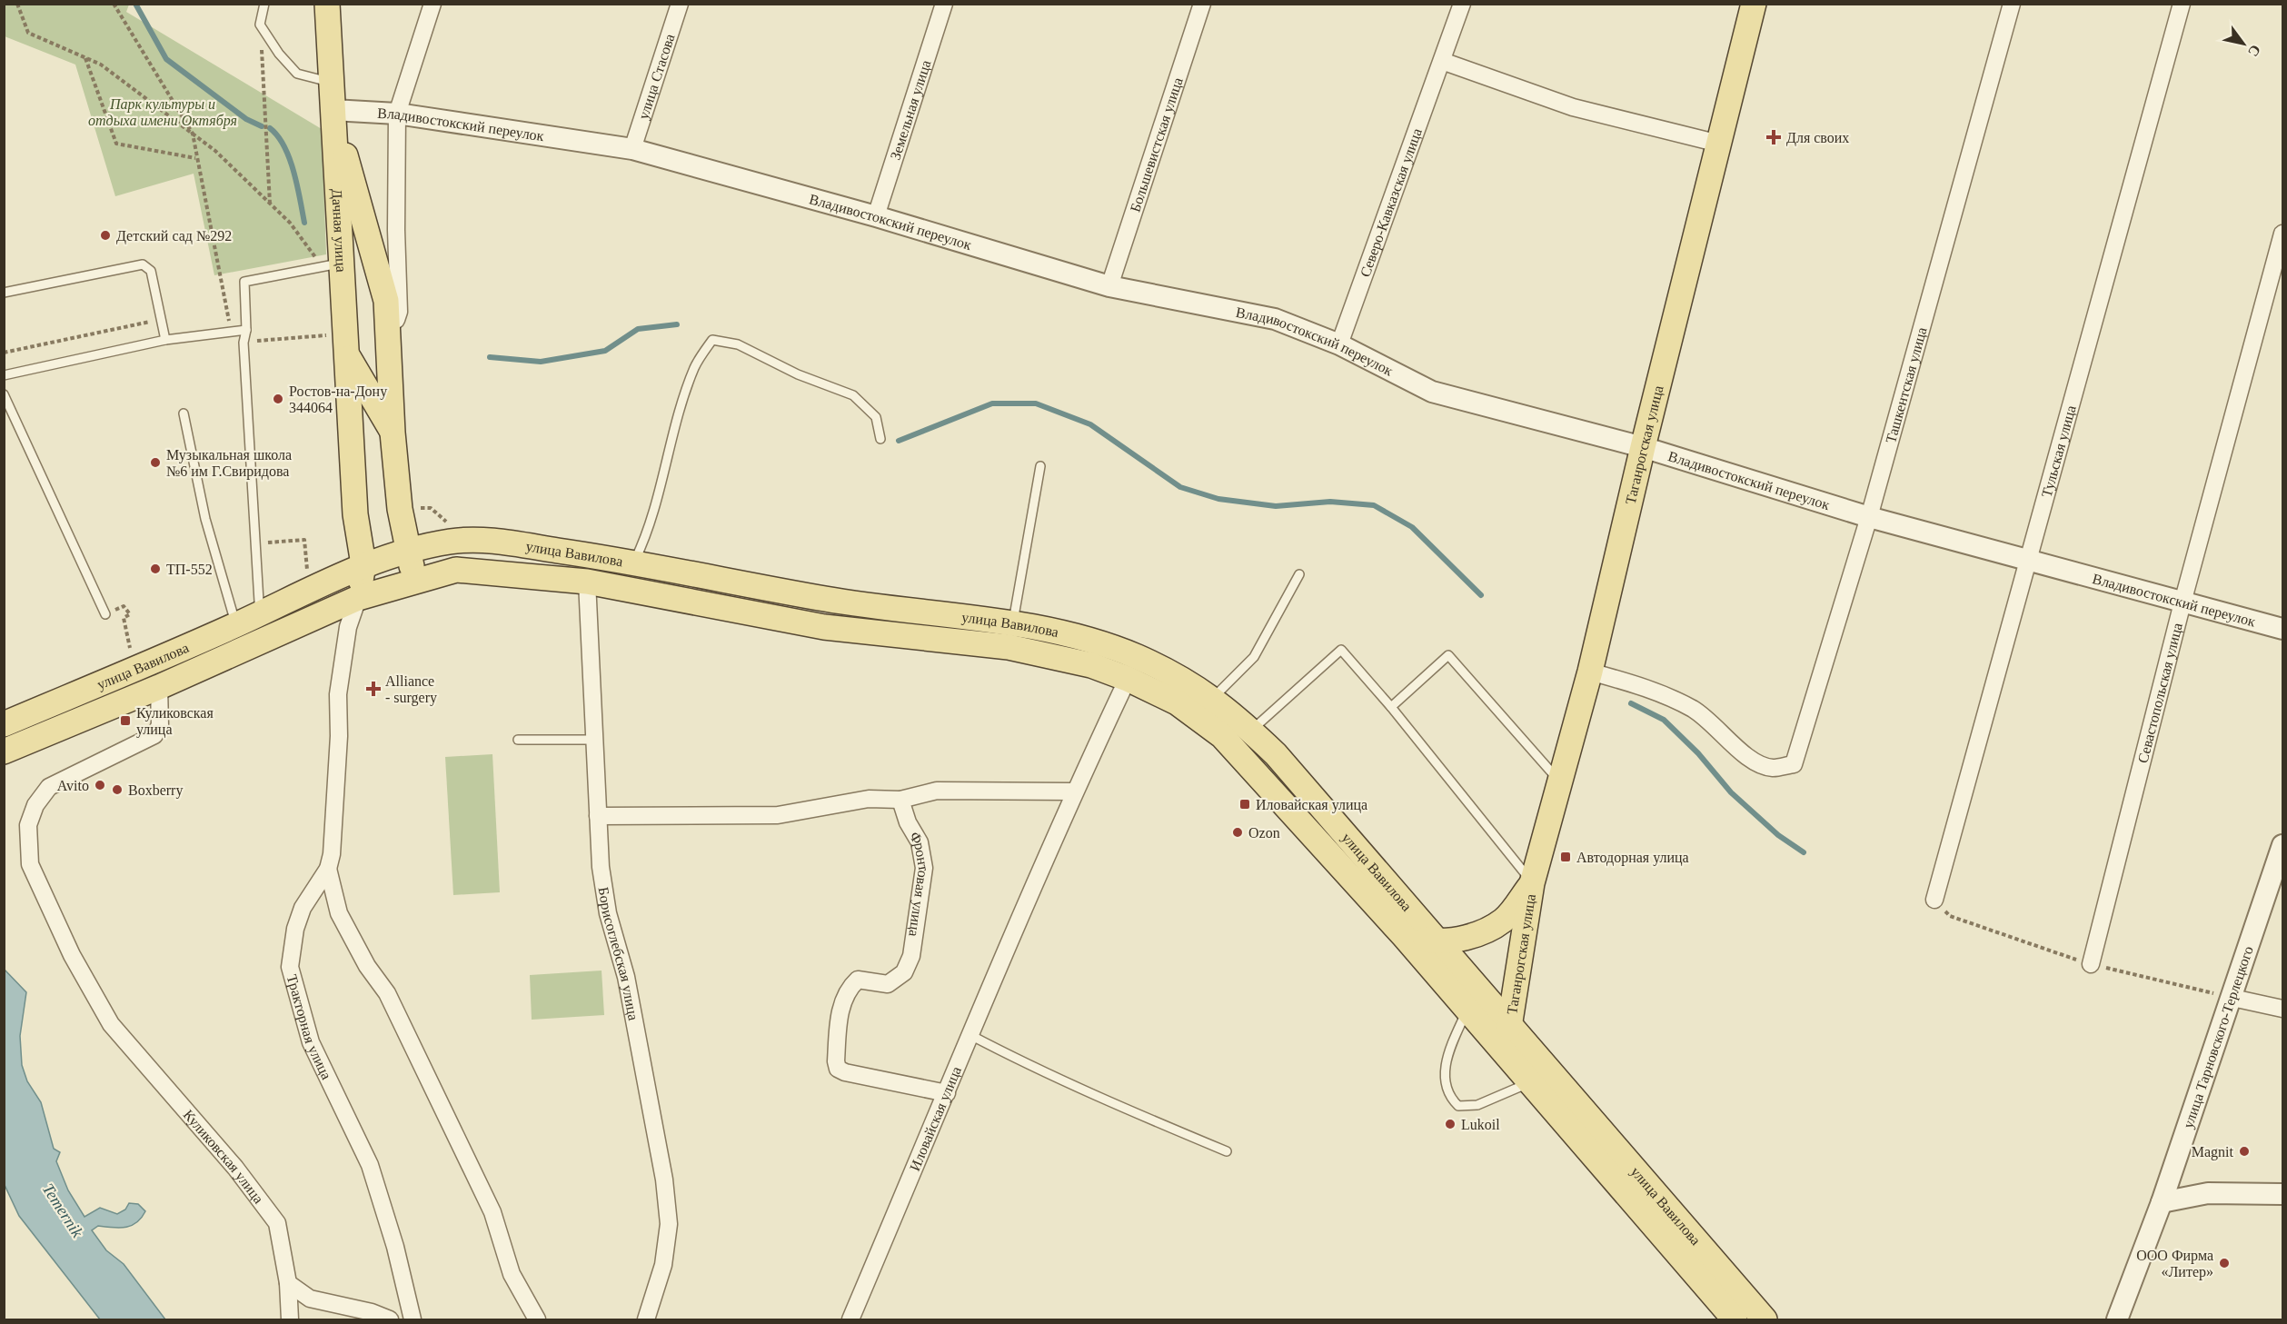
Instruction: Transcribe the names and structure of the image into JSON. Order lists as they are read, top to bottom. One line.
{"streets":{"main road":["Дачная улица","Таганрогская улица","улица Вавилова"],"street":["улица Стасова","Земельная улица","Владивостокский переулок","Большевистская улица","Северо-Кавказская улица","Ташкентская улица","Тульская улица","Севастопольская улица","Фронтовая улица","Борисоглебская улица","Тракторная улица","улица Тарновского-Терлецкого","Иловайская улица","Куликовская улица"]},"crossings":[["улица Стасова","Владивостокский переулок"],["Земельная улица","Владивостокский переулок"],["Владивостокский переулок","Большевистская улица"],["Владивостокский переулок","Северо-Кавказская улица"],["Владивостокский переулок","Дачная улица"],["Владивостокский переулок","Ташкентская улица"],["Владивостокский переулок","Таганрогская улица"],["Владивостокский переулок","Тульская улица"],["Владивостокский переулок","Севастопольская улица"],["Дачная улица","улица Вавилова"],["Дачная улица","Тракторная улица"],["Ташкентская улица","Таганрогская улица"],["Таганрогская улица","улица Вавилова"],["улица Вавилова","Борисоглебская улица"],["улица Вавилова","Тракторная улица"],["улица Вавилова","Иловайская улица"],["улица Вавилова","Куликовская улица"],["Фронтовая улица","Иловайская улица"]],"water":["Temernik"],"parks":["Парк культуры и отдыха имени Октября"],"places":{"health":["Для своих","Alliance - surgery"],"other":["Детский сад №292","Ростов-на-Дону 344064","Музыкальная школа №6 им Г.Свиридова","ТП-552","Avito","Boxberry","Ozon","Lukoil","Magnit","ООО Фирма «Литер»"],"transit":["Куликовская улица","Иловайская улица","Автодорная улица"]},"north":"bottom right"}
